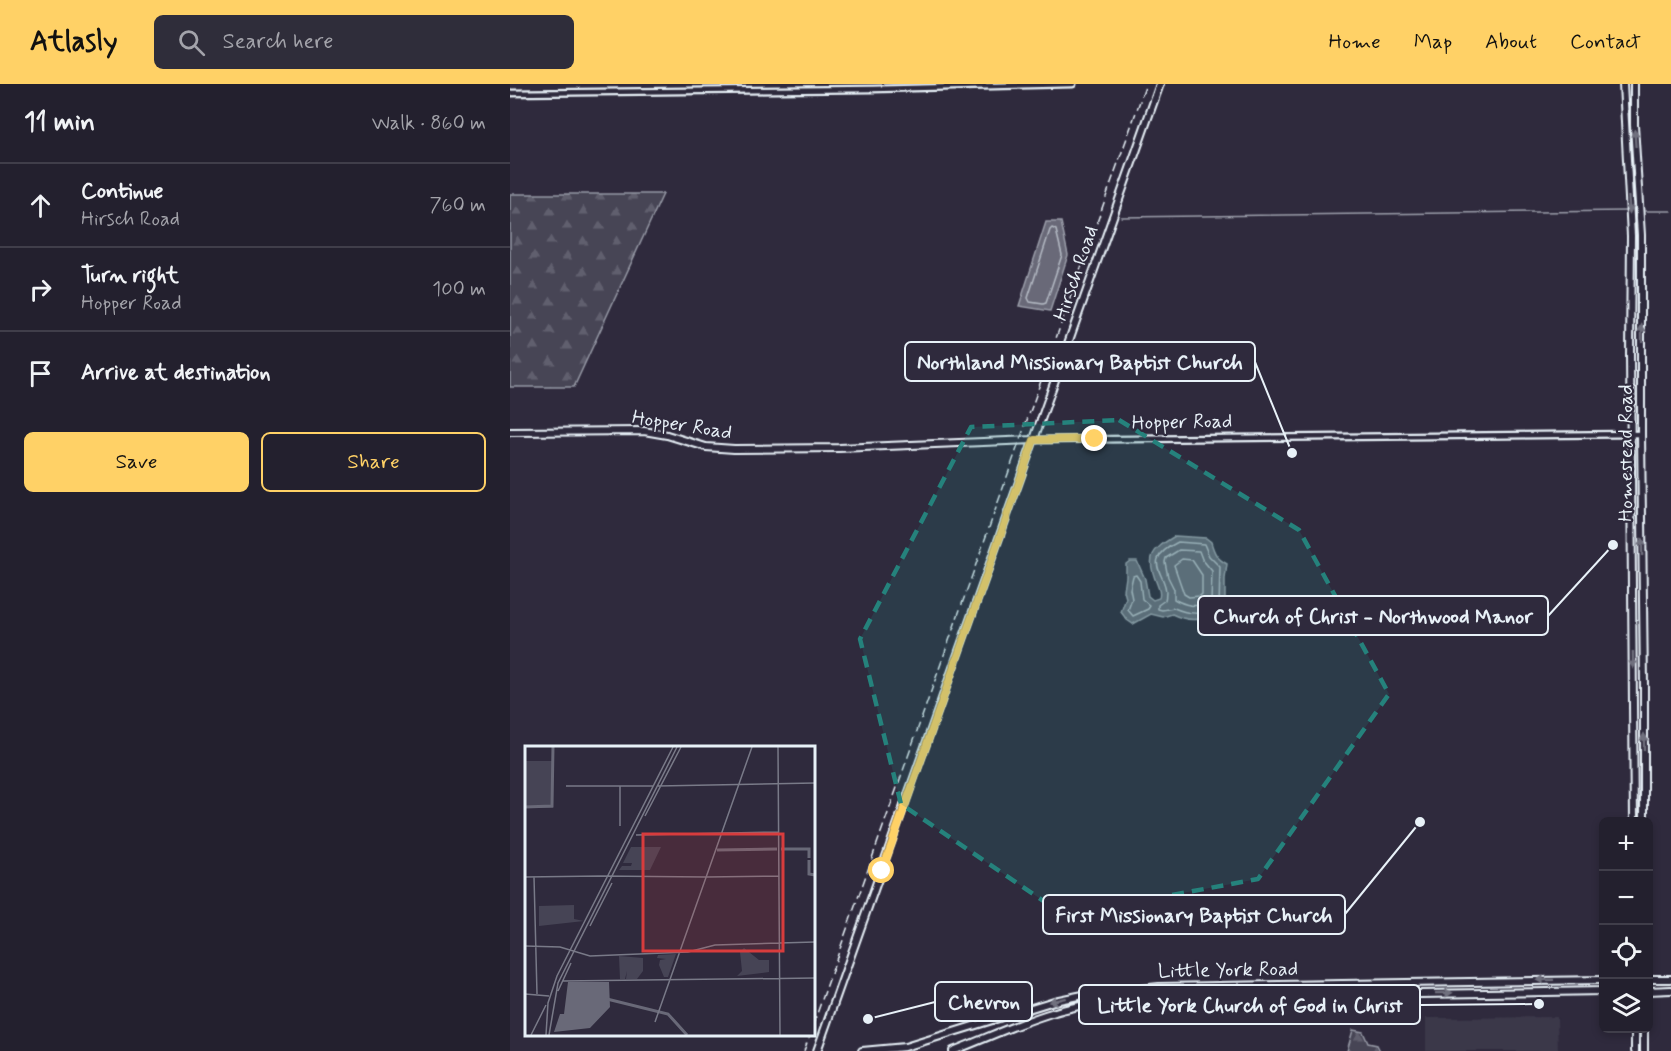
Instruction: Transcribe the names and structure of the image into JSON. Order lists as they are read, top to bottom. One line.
{"streets":{"main road":["Hirsch Road","Hopper Road","Homestead Road","Little York Road"]},"crossings":[["Hirsch Road","Hopper Road"],["Hopper Road","Homestead Road"]],"places":["Northland Missionary Baptist Church","Church of Christ - Northwood Manor","First Missionary Baptist Church","Little York Church of God in Christ","Chevron"],"page":{"header":"Atlasly","search":"Search here","nav":["Home","Map","About","Contact"],"heading":["11 min","Walk · 860 m"],"list":[["Continue","Hirsch Road","760 m"],["Turn right","Hopper Road","100 m"],"Arrive at destination"],"buttons":["Save","Share"],"map_buttons":["+","−"]}}
